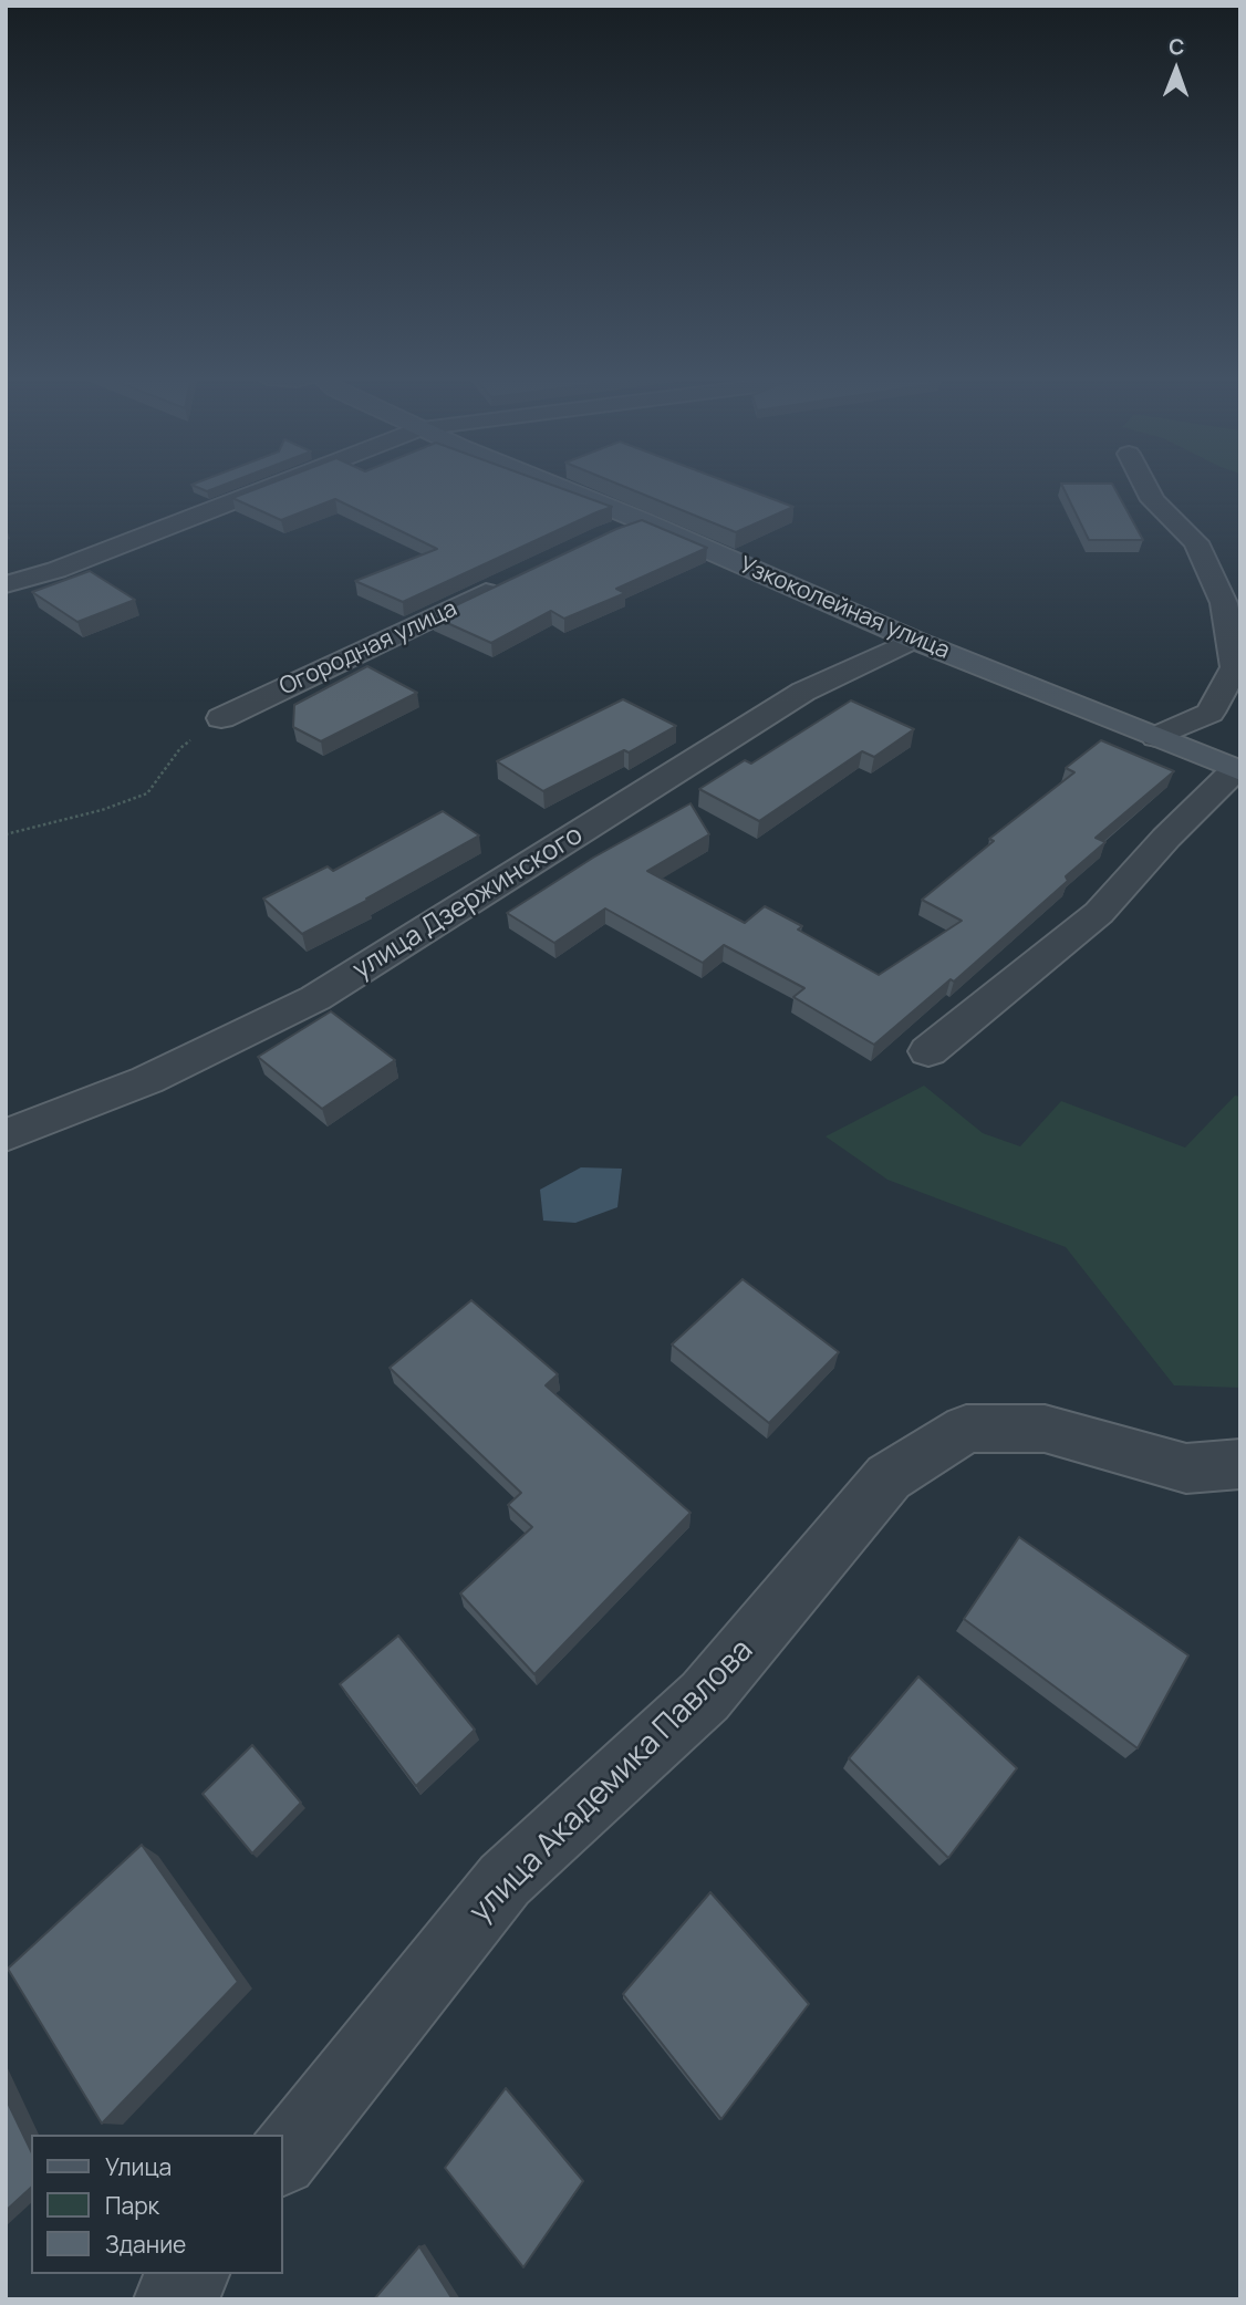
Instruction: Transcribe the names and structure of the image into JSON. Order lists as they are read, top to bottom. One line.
{"streets":{"street":["Узкоколейная улица","Огородная улица","улица Дзержинского","улица Академика Павлова"]},"crossings":[["Узкоколейная улица","улица Дзержинского"]],"legend":["Улица","Парк","Здание"],"north":"top"}
